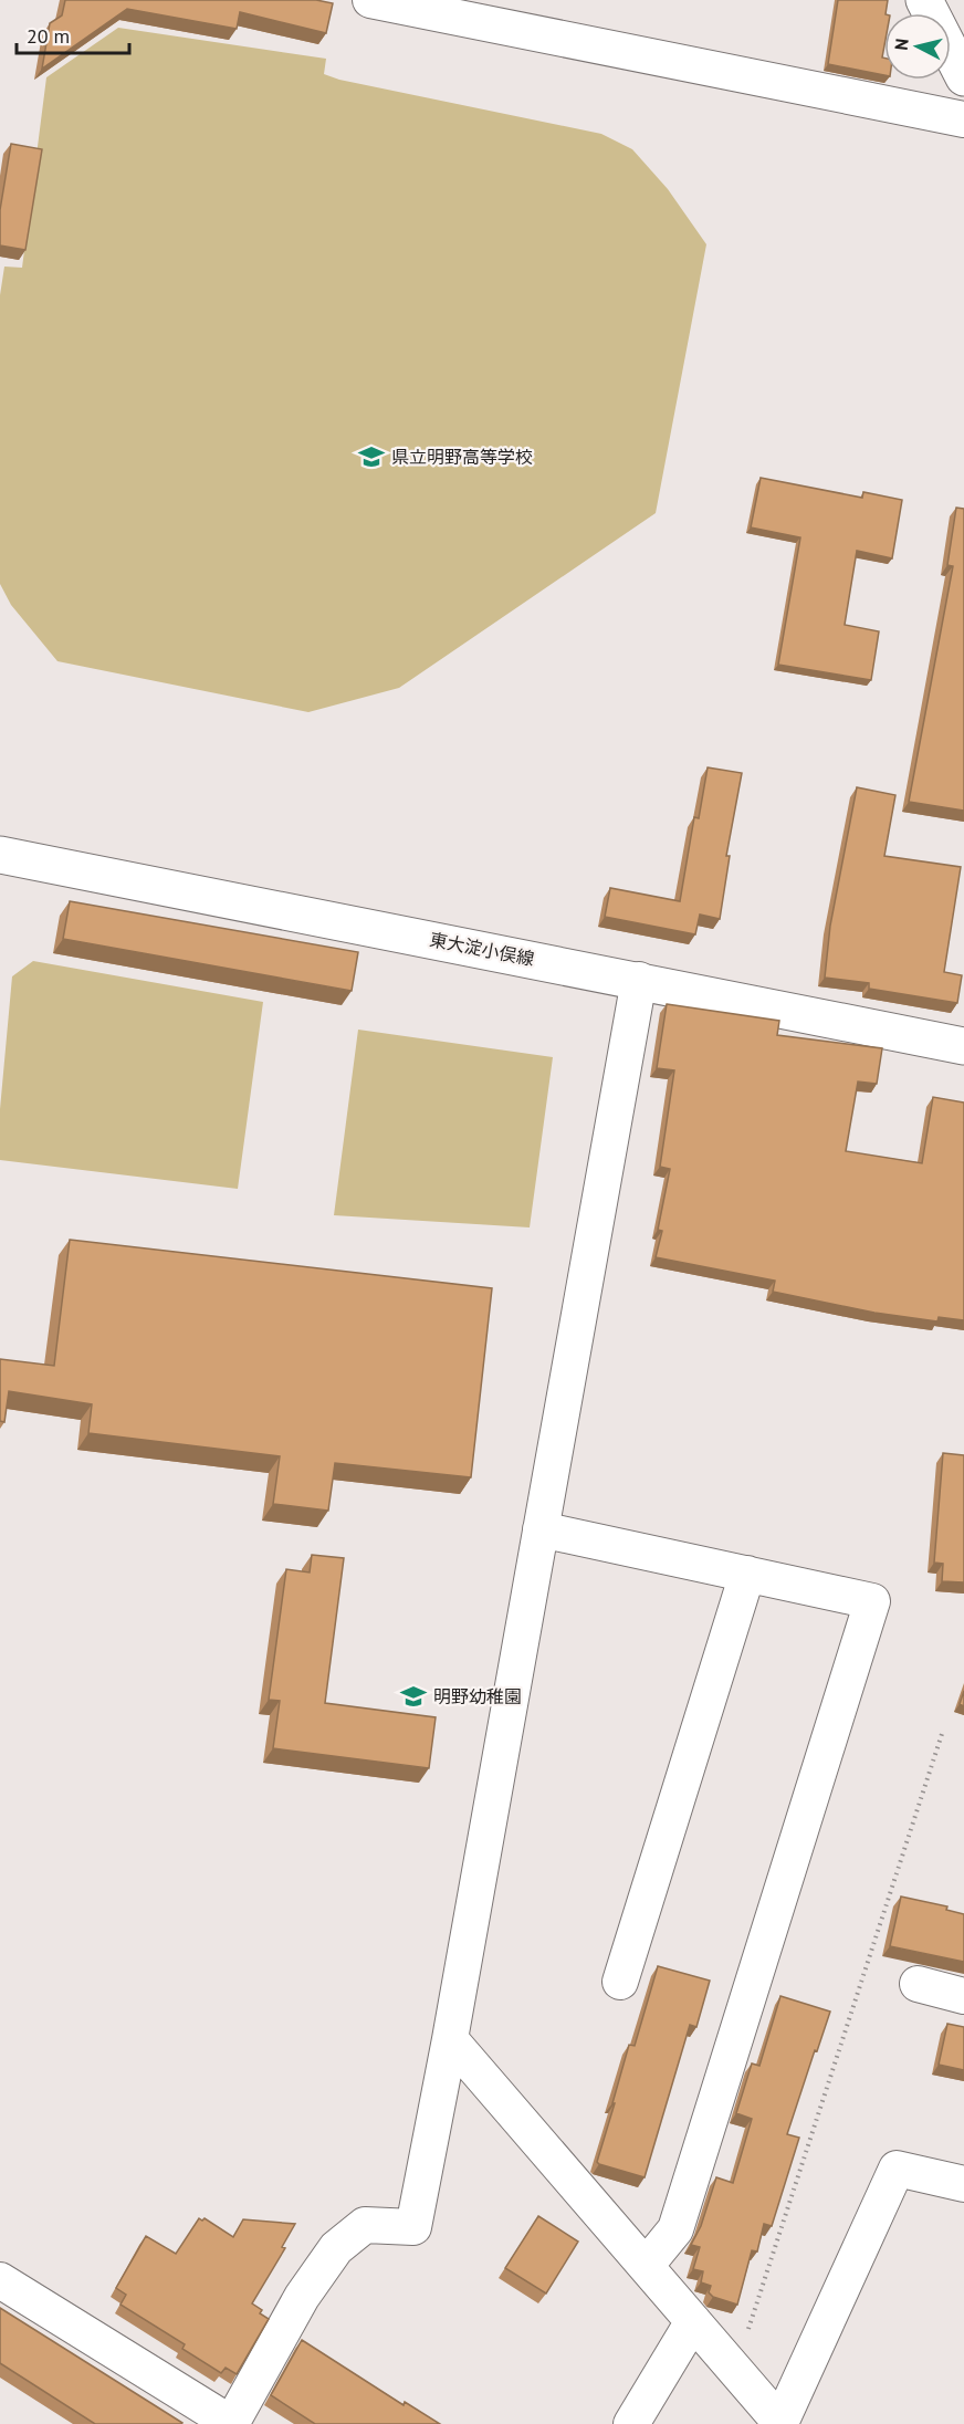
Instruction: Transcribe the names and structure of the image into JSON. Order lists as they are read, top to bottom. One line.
{"streets":{"main road":["東大淀小俣線"]},"places":{"school or university":["県立明野高等学校","明野幼稚園"]},"scale_bar":"20 m","north":"left"}
